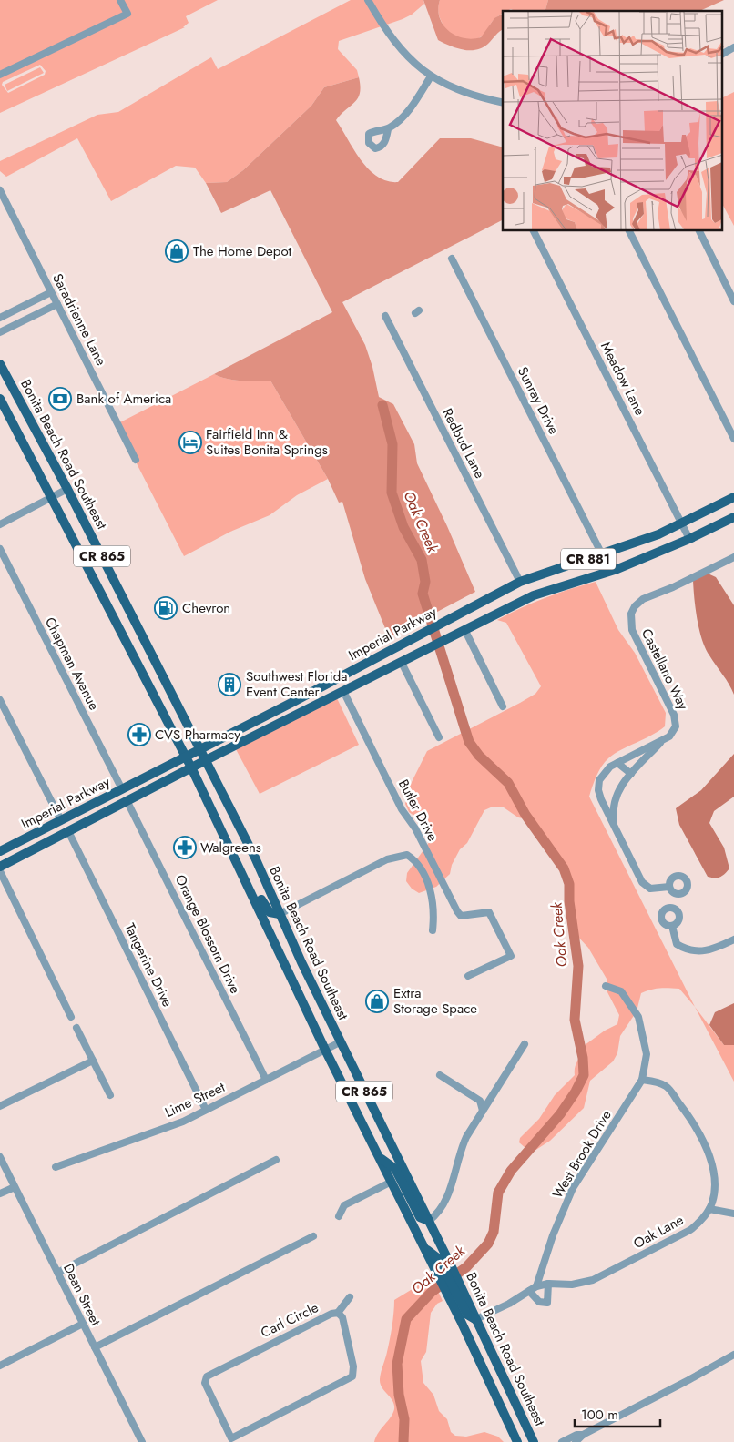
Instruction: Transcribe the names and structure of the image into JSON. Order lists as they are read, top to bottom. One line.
{"streets":{"main road":["Bonita Beach Road Southeast","CR 865","CR 881","Imperial Parkway"],"street":["Saradrienne Lane","Meadow Lane","Sunray Drive","Redbud Lane","Chapman Avenue","Castellano Way","Butler Drive","Orange Blossom Drive","Tangerine Drive","Lime Street","West Brook Drive","Oak Lane","Dean Street","Carl Circle"]},"crossings":[["Meadow Lane","Imperial Parkway"],["Sunray Drive","Imperial Parkway"],["Redbud Lane","Imperial Parkway"],["Bonita Beach Road Southeast","Imperial Parkway"],["Bonita Beach Road Southeast","Lime Street"],["Imperial Parkway","Chapman Avenue"],["Imperial Parkway","Butler Drive"],["Imperial Parkway","Orange Blossom Drive"],["Imperial Parkway","Tangerine Drive"],["Orange Blossom Drive","Lime Street"],["Tangerine Drive","Lime Street"],["West Brook Drive","Oak Lane"]],"water":["Oak Creek"],"places":{"shop":["The Home Depot","Extra Storage Space"],"bank":["Bank of America"],"hotel":["Fairfield Inn & Suites Bonita Springs"],"fuel station":["Chevron"],"building":["Southwest Florida Event Center"],"pharmacy":["CVS Pharmacy","Walgreens"]},"scale_bar":"100 m"}
